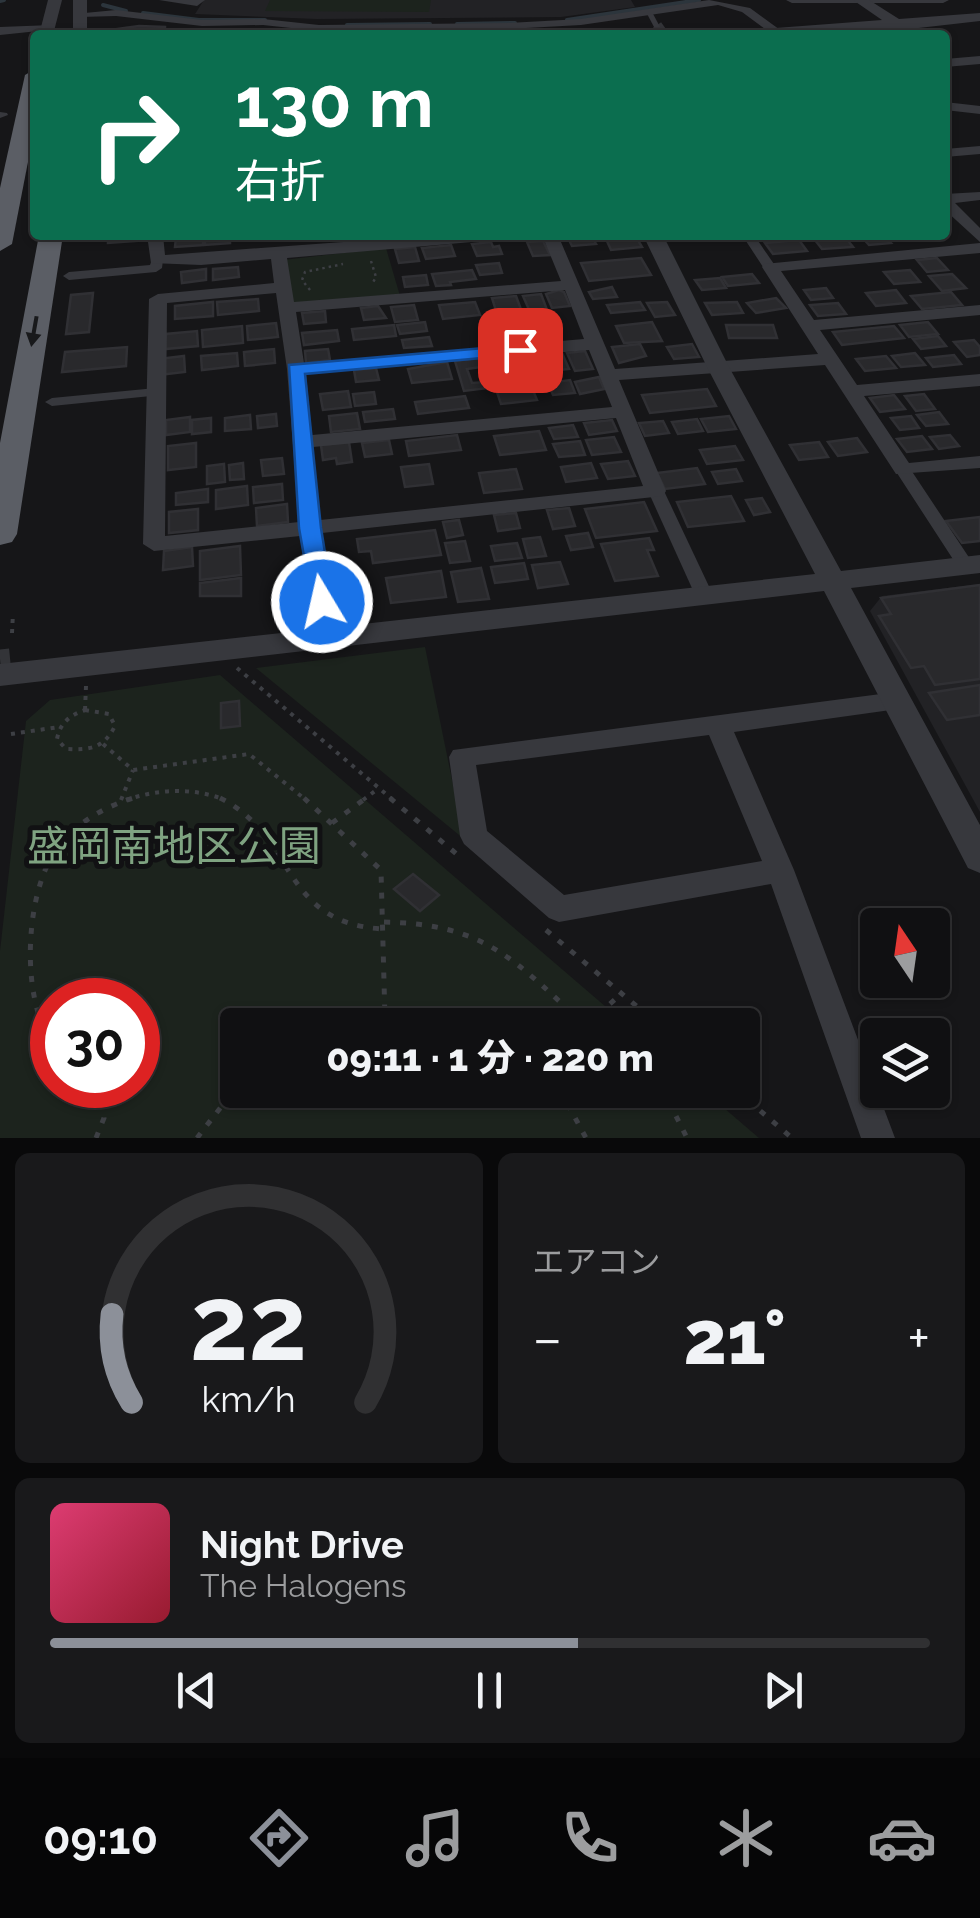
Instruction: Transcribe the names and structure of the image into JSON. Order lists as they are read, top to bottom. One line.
{"parks":["盛岡南地区公園"],"north":"top","page":{"turn":["130 m","右折"],"limit":"30","trip":"09:11 · 1 分 · 220 m","tile":"エアコン","heat":["−","21°","+"],"song":["Night Drive","The Halogens"],"tabs":"09:10","gauge":["22","km/h"]}}
